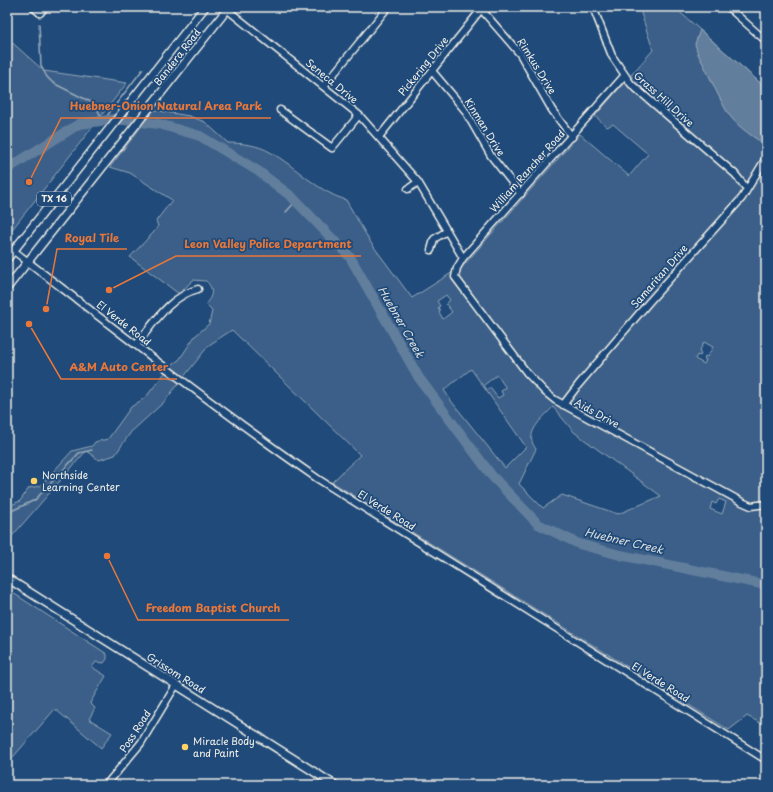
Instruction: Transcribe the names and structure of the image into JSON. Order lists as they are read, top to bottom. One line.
{"streets":{"main road":["Bandera Road","TX 16","Grissom Road"],"street":["Pickering Drive","Rimkus Drive","Seneca Drive","Grass Hill Drive","Kinman Drive","William Rancher Road","Samaritan Drive","El Verde Road","Aids Drive","Poss Road"]},"crossings":[["Bandera Road","Seneca Drive"],["Bandera Road","El Verde Road"],["Pickering Drive","Rimkus Drive"],["Pickering Drive","Seneca Drive"],["Pickering Drive","Kinman Drive"],["Rimkus Drive","William Rancher Road"],["Seneca Drive","William Rancher Road"],["Grass Hill Drive","William Rancher Road"],["Grass Hill Drive","Samaritan Drive"],["Kinman Drive","William Rancher Road"],["William Rancher Road","Aids Drive"],["Samaritan Drive","Aids Drive"],["Grissom Road","Poss Road"]],"water":["Huebner Creek"],"places":["Huebner-Onion Natural Area Park","Leon Valley Police Department","Royal Tile","A&M Auto Center","Northside Learning Center","Freedom Baptist Church","Miracle Body and Paint"]}
